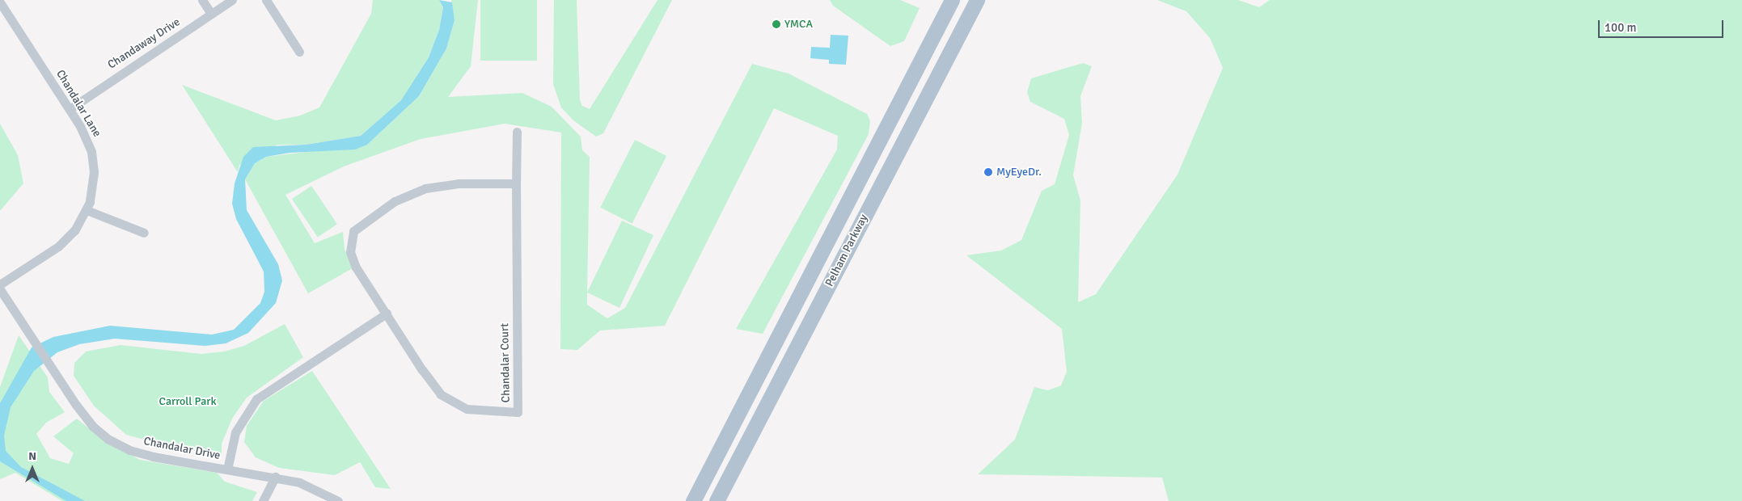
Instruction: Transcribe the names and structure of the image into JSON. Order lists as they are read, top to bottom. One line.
{"streets":{"main road":["Pelham Parkway"],"street":["Chandaway Drive","Chandalar Lane","Chandalar Court","Chandalar Drive"]},"crossings":[["Chandaway Drive","Chandalar Lane"]],"parks":["Carroll Park"],"places":["YMCA","MyEyeDr."],"scale_bar":"100 m","north":"top"}
